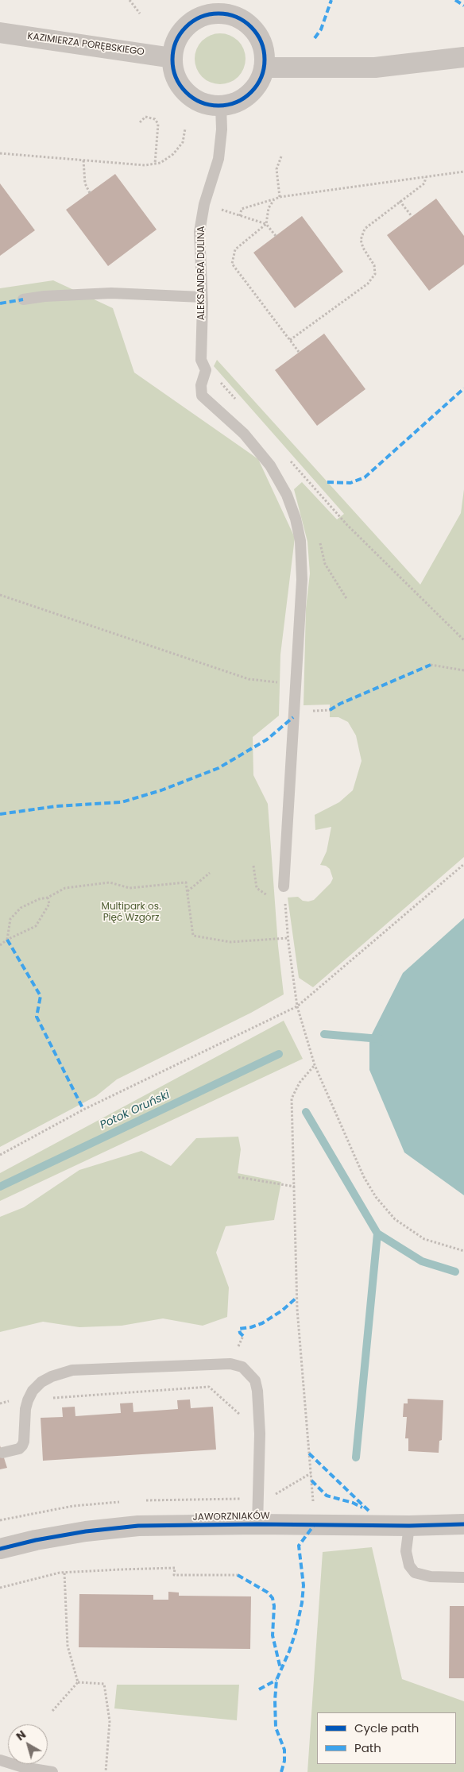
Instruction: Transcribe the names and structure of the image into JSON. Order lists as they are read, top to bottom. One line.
{"streets":{"street":["KAZIMIERZA PORĘBSKIEGO","JAWORZNIAKÓW"],"lane":["ALEKSANDRA DULINA"]},"crossings":[["KAZIMIERZA PORĘBSKIEGO","ALEKSANDRA DULINA"]],"water":["Potok Oruński"],"parks":["Multipark os. Pięć Wzgórz"],"legend":["Cycle path","Path"],"north":"top left"}
